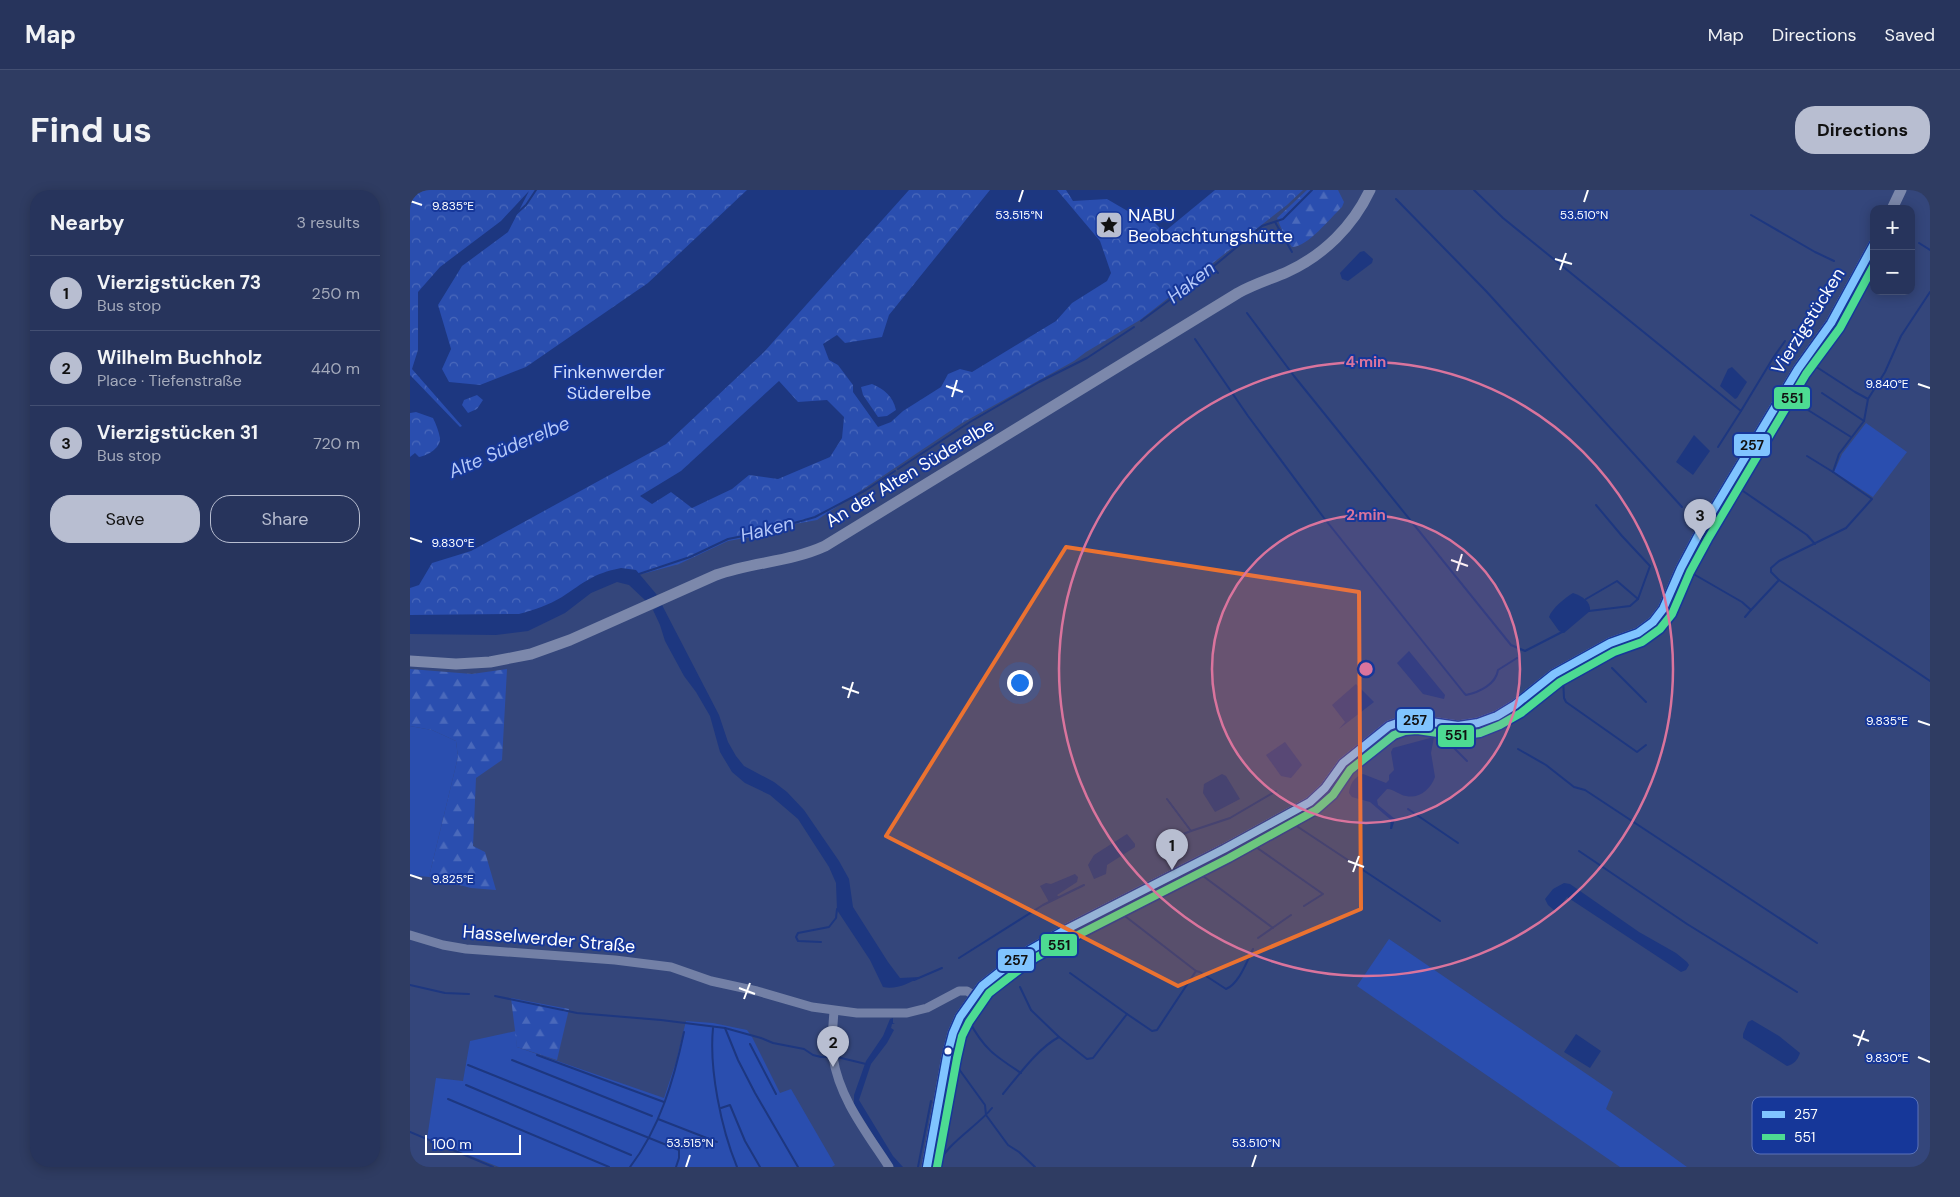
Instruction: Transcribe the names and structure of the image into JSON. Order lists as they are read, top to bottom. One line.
{"streets":{"main road":["Vierzigstücken","An der Alten Süderelbe"],"street":["Hasselwerder Straße"]},"crossings":[["Vierzigstücken","Hasselwerder Straße"]],"water":["Haken","Alte Süderelbe"],"parks":["Finkenwerder Süderelbe"],"places":{"place":["NABU Beobachtungshütte"]},"lines":["transit line 257","transit line 551"],"legend":["257","551"],"scale_bar":"100 m","page":{"header":"Map","nav":["Map","Directions","Saved"],"buttons":["Directions",["Save","Share"]],"title":"Find us","heading":["Nearby","3 results"],"map_buttons":["+","−"],"list":[{"mark":"1","name":"Vierzigstücken 73","note":"Bus stop","value":"250 m"},{"mark":"2","name":"Wilhelm Buchholz","note":"Place · Tiefenstraße","value":"440 m"},{"mark":"3","name":"Vierzigstücken 31","note":"Bus stop","value":"720 m"}],"pins":["3","1","2"],"scale":"100 m"},"coordinates":["9.835°E","53.515°N","53.510°N","9.840°E","9.830°E","9.825°E"],"rings":["4 min","2 min"]}
